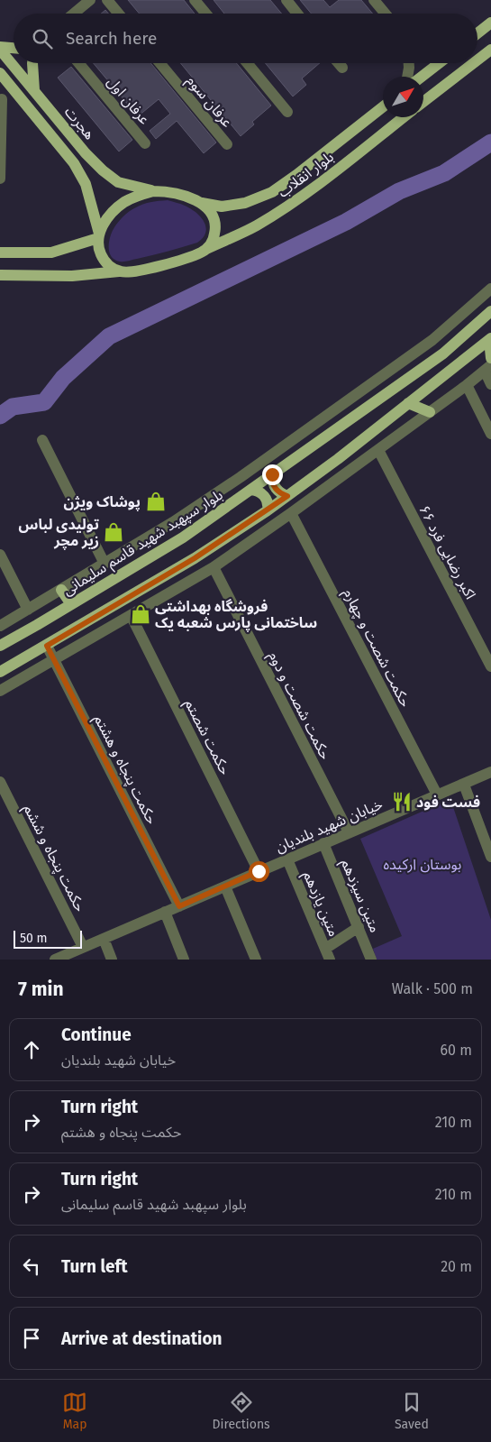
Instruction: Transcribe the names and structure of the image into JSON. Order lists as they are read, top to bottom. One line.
{"streets":{"main road":["هجرت","بلوار انقلاب","بلوار سپهبد شهید قاسم سلیمانی"],"street":["عرفان اول","عرفان سوم","۶۶ اکبر رضایی فرد","حکمت شصت و چهارم","حکمت شصت و دوم","حکمت شصتم","حکمت پنجاه و هشتم","خیابان شهید بلندیان","حکمت پنجاه و ششم","متین سیزدهم","متین یازدهم"]},"crossings":[["هجرت","بلوار انقلاب"],["حکمت شصت و چهارم","خیابان شهید بلندیان"],["حکمت شصت و دوم","خیابان شهید بلندیان"],["حکمت شصتم","خیابان شهید بلندیان"],["حکمت پنجاه و هشتم","خیابان شهید بلندیان"],["خیابان شهید بلندیان","حکمت پنجاه و ششم"],["خیابان شهید بلندیان","متین سیزدهم"],["خیابان شهید بلندیان","متین یازدهم"]],"parks":["بوستان ارکیده"],"places":{"shop":["پوشاک ویژن","تولیدی لباس زیر مچر","فروشگاه بهداشتی ساختمانی پارس شعبه یک"],"restaurant":["فست فود"]},"scale_bar":"50 m","north":"top right","page":{"search":"Search here","scale":"50 m","heading":["7 min","Walk · 500 m"],"list":[["Continue","خیابان شهید بلندیان","60 m"],["Turn right","حکمت پنجاه و هشتم","210 m"],["Turn right","بلوار سپهبد شهید قاسم سلیمانی","210 m"],["Turn left","20 m"],"Arrive at destination"],"nav":["Map","Directions","Saved"]}}
